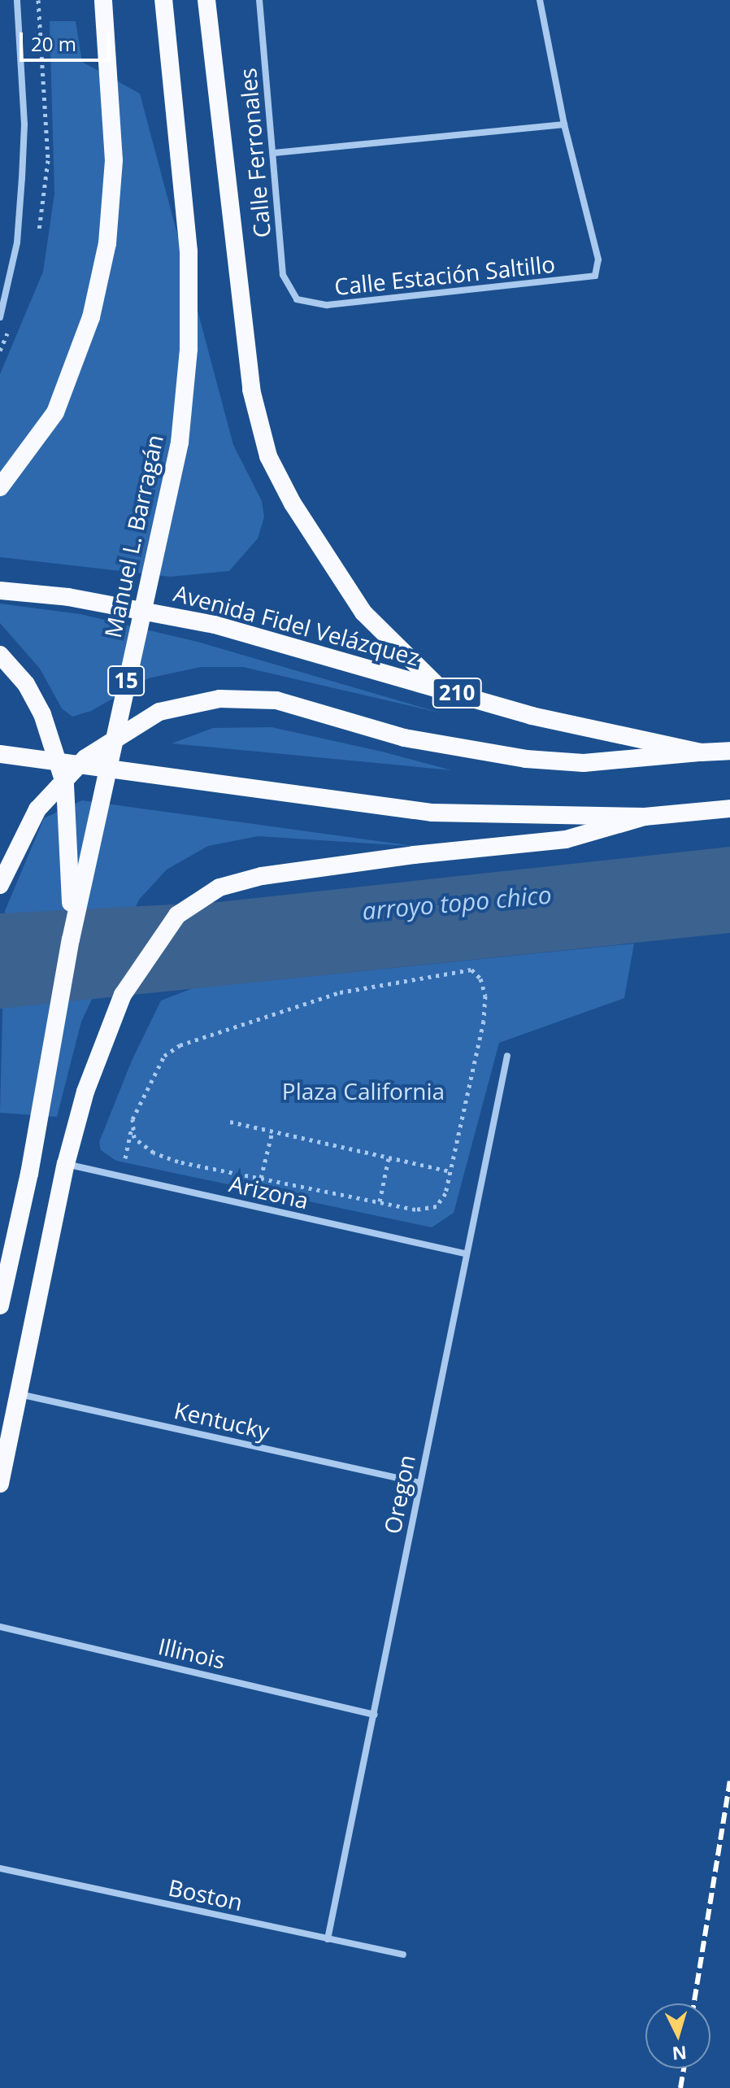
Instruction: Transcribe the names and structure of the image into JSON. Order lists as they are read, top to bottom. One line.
{"streets":{"highway":["Manuel L. Barragán","Avenida Fidel Velázquez","15","210"],"street":["Calle Ferronales","Calle Estación Saltillo","Arizona","Kentucky","Oregon","Illinois","Boston"]},"crossings":[["Calle Ferronales","Calle Estación Saltillo"],["Arizona","Oregon"],["Kentucky","Oregon"],["Oregon","Illinois"],["Oregon","Boston"]],"water":["arroyo topo chico"],"parks":["Plaza California"],"scale_bar":"20 m","north":"bottom"}
